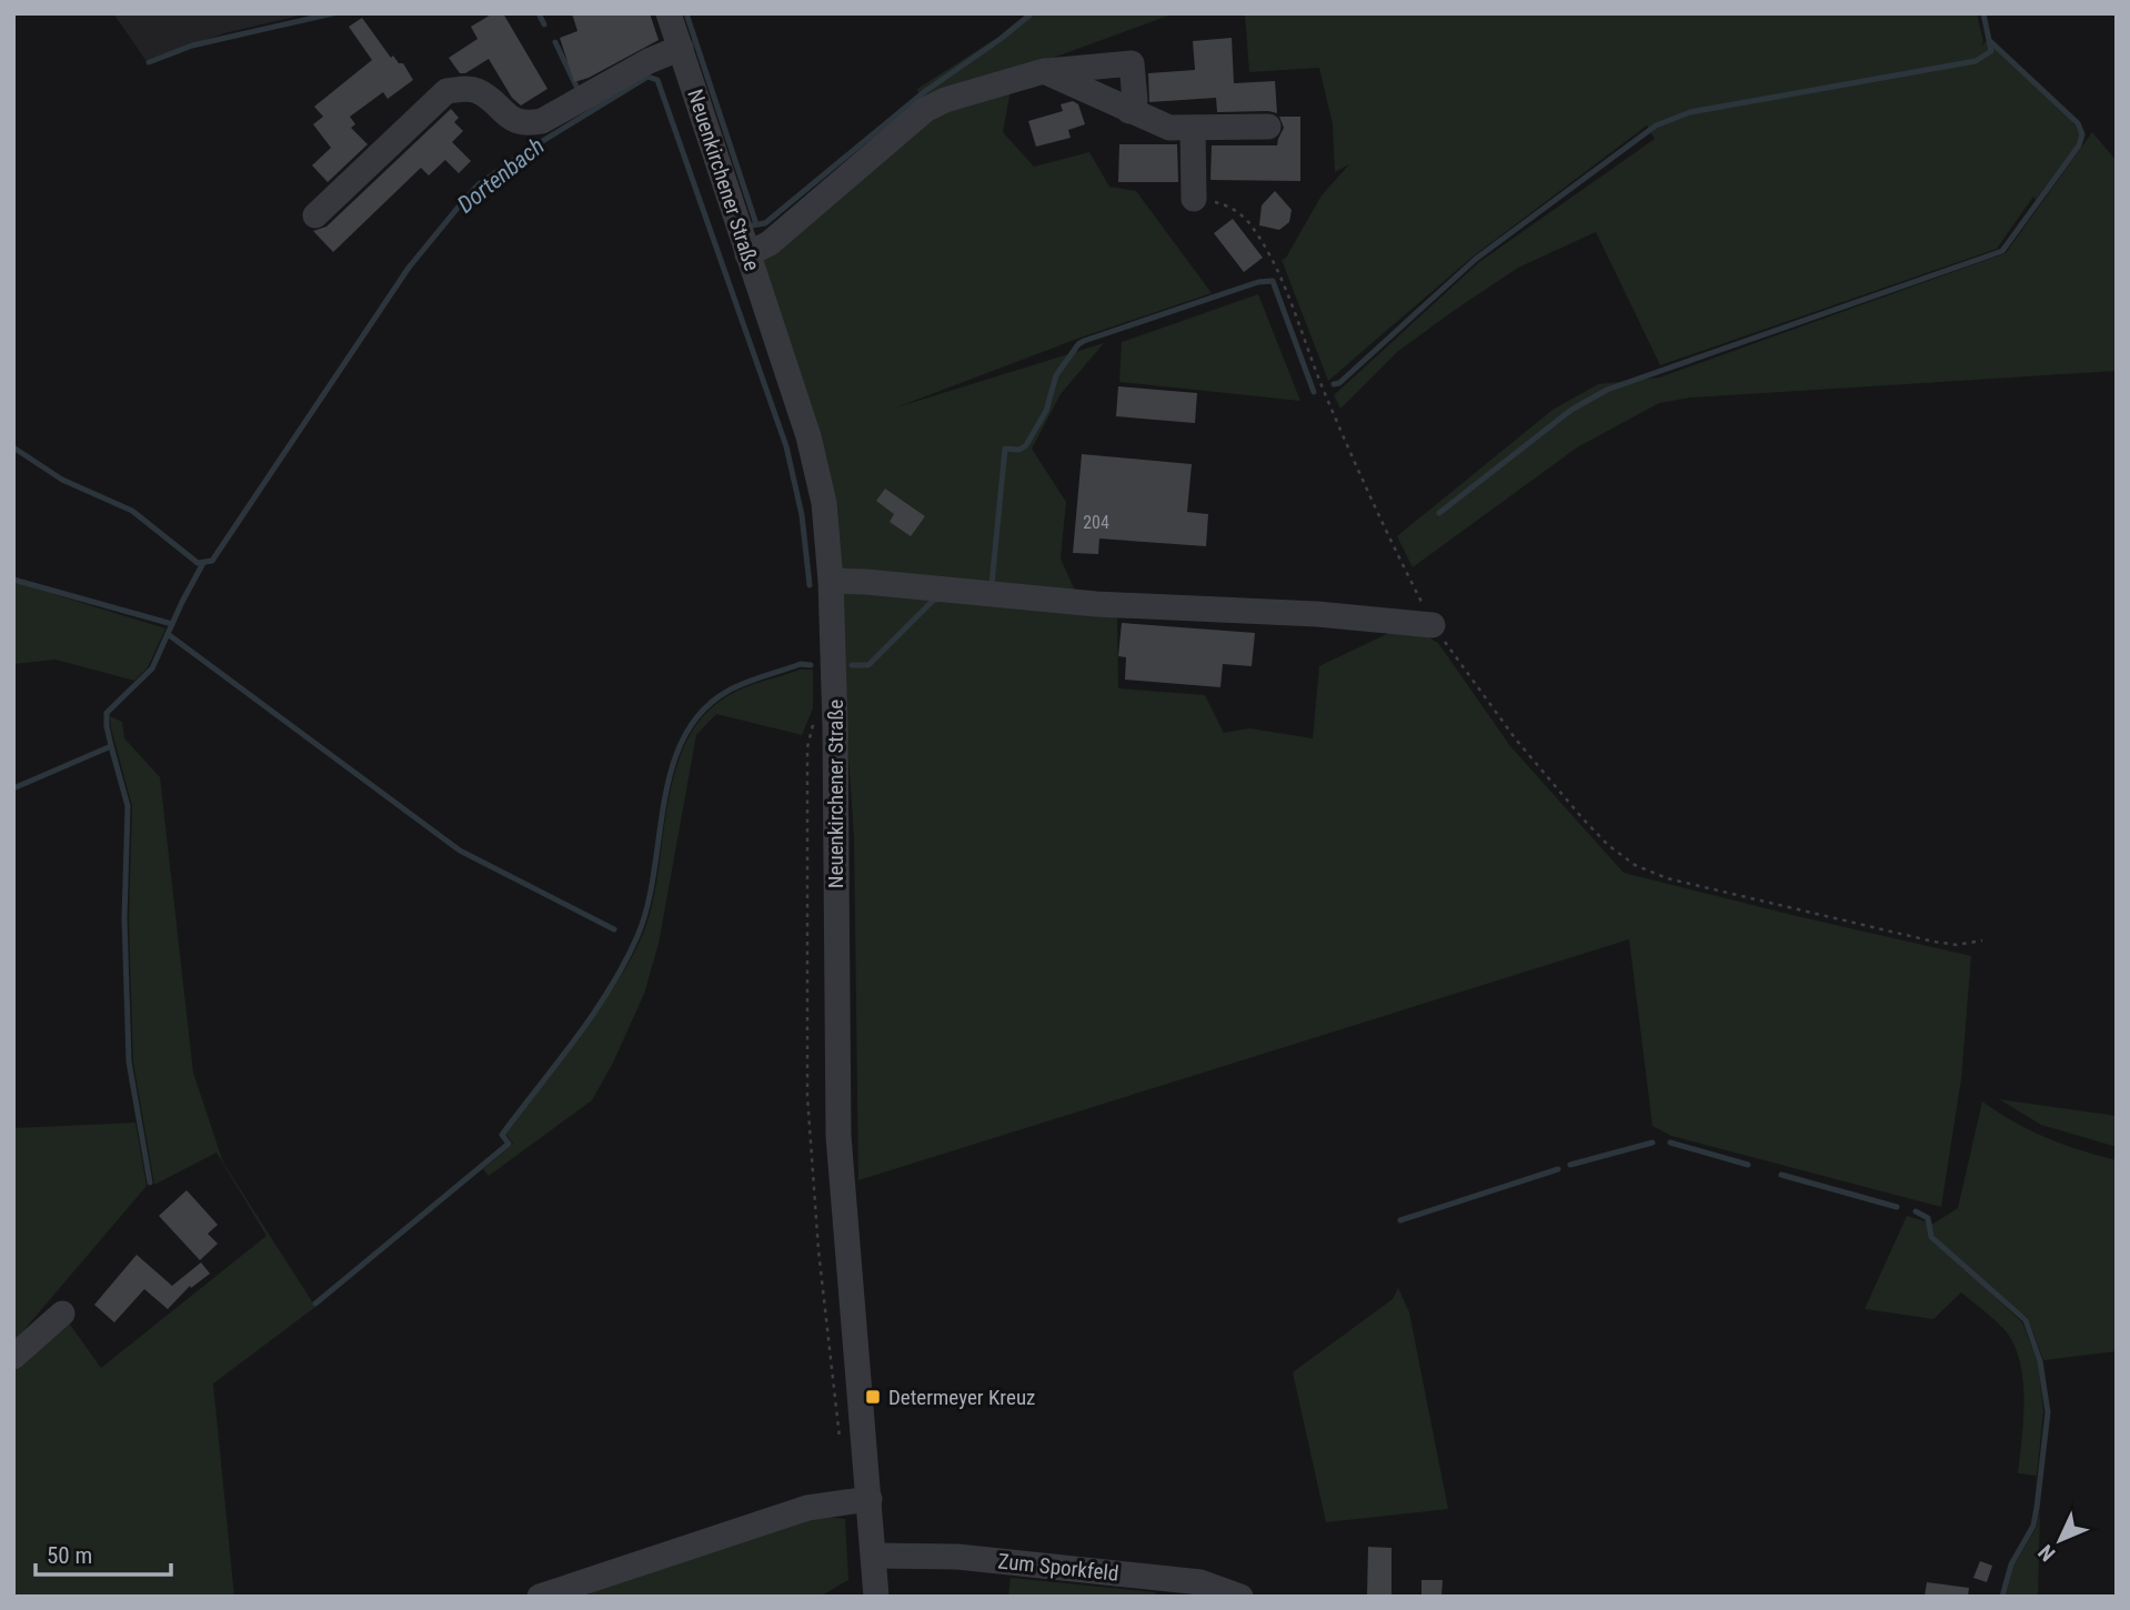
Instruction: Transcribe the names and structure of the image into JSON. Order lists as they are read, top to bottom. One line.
{"streets":{"street":["Neuenkirchener Straße","Zum Sporkfeld"]},"crossings":[["Neuenkirchener Straße","Zum Sporkfeld"]],"water":["Dortenbach"],"places":{"transit":["Determeyer Kreuz"]},"house_numbers":["204"],"scale_bar":"50 m","north":"bottom left"}
